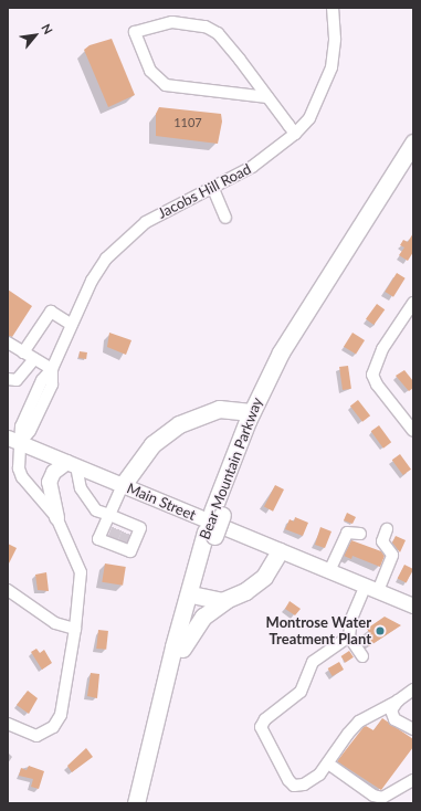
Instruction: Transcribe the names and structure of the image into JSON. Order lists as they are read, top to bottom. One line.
{"streets":{"highway":["Bear Mountain Parkway"],"main road":["Main Street"],"street":["Jacobs Hill Road"]},"crossings":[["Jacobs Hill Road","Main Street"]],"places":["Montrose Water Treatment Plant"],"house_numbers":["1107"],"north":"top right"}
